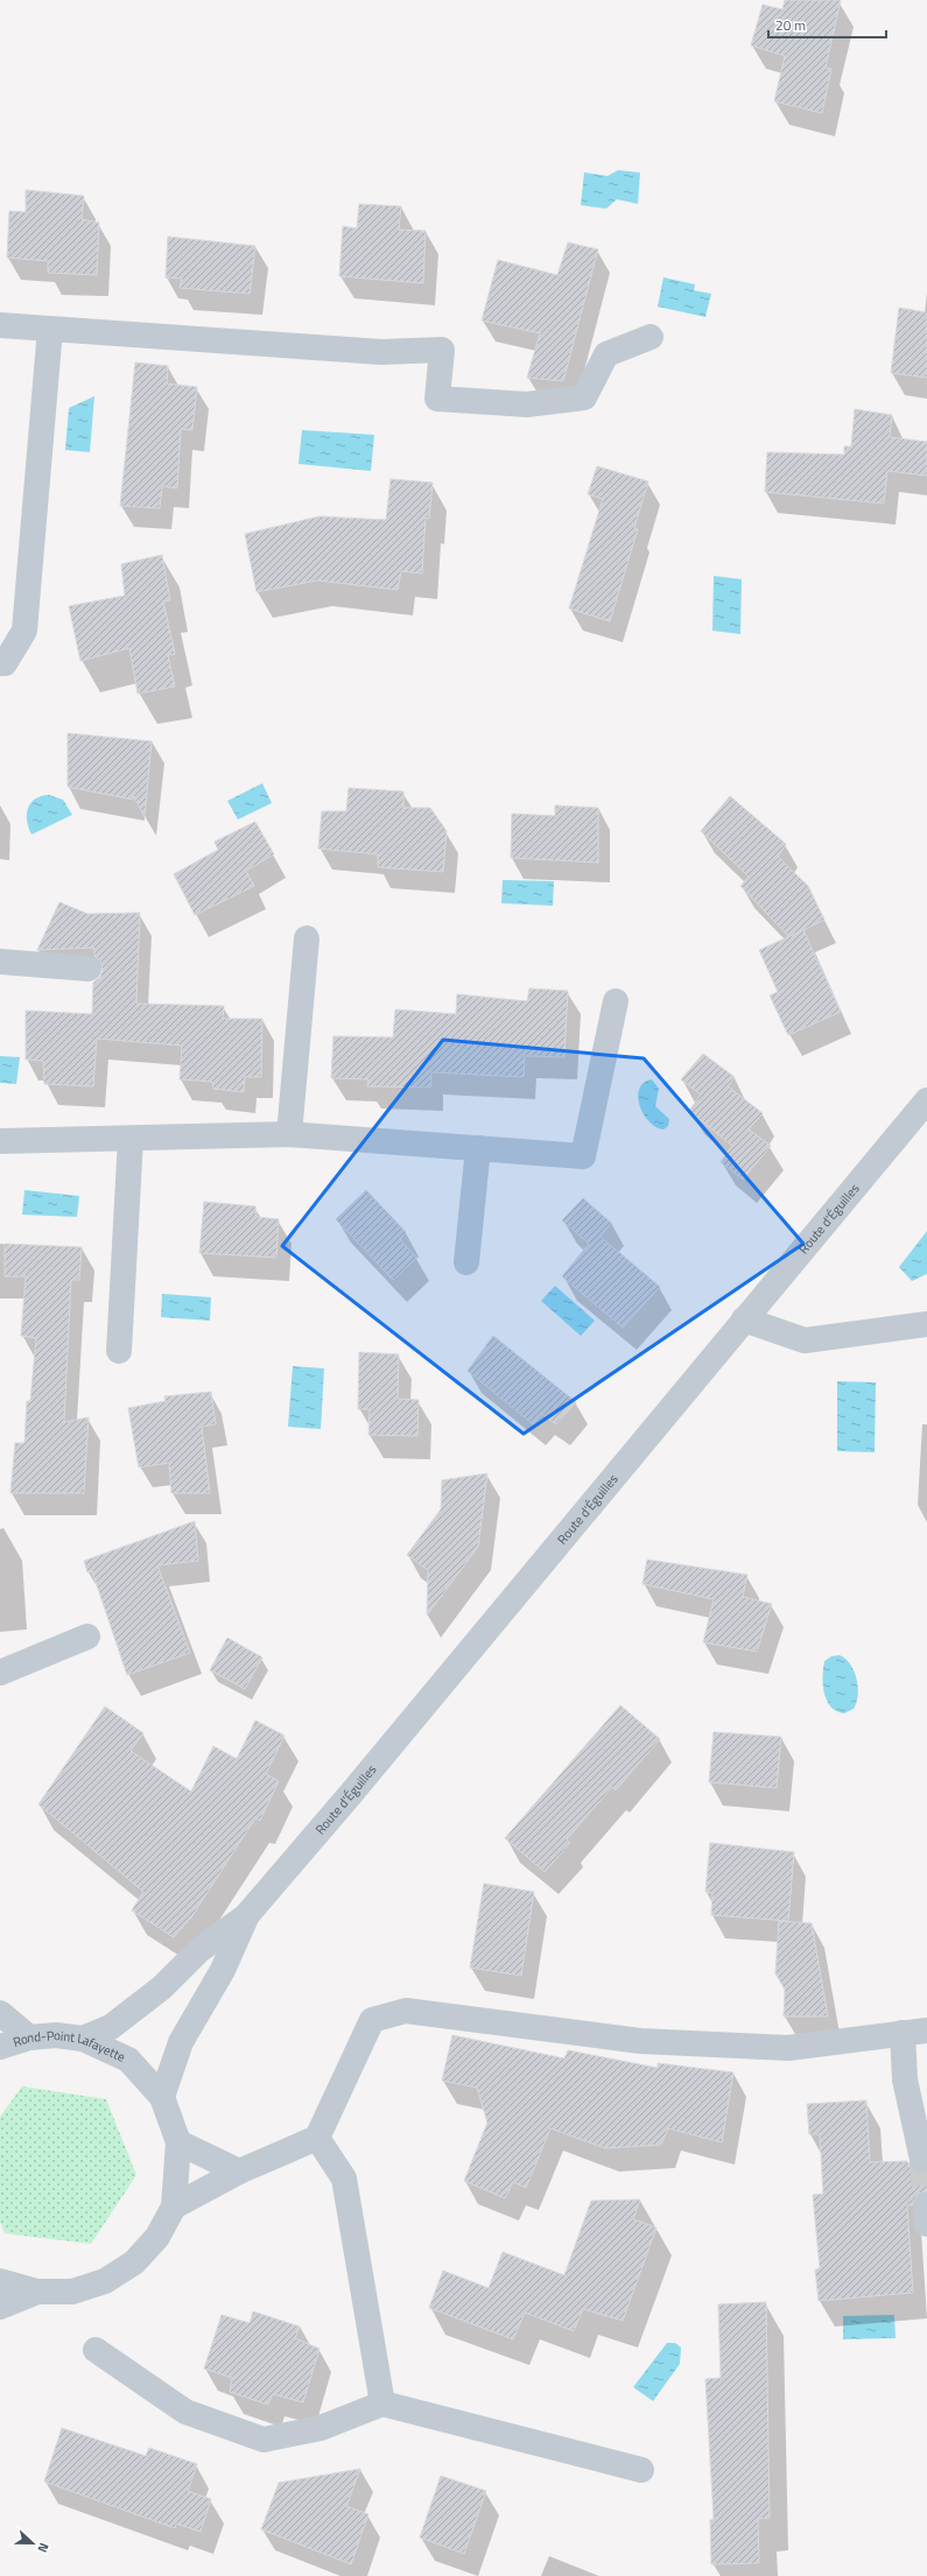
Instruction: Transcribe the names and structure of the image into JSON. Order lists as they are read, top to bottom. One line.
{"streets":{"street":["Route d'Éguilles","Rond-Point Lafayette"]},"crossings":[["Route d'Éguilles","Rond-Point Lafayette"]],"scale_bar":"20 m","north":"right"}
